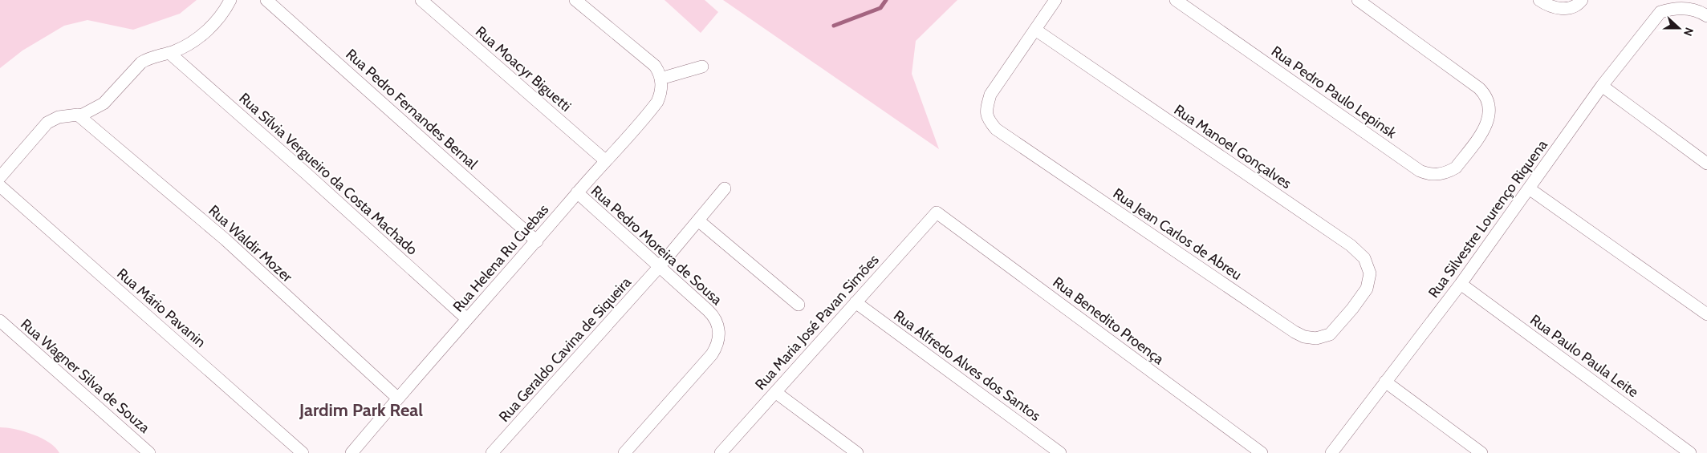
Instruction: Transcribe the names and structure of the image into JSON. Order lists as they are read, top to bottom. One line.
{"streets":{"street":["Rua Moacyr Biguetti","Rua Pedro Paulo Lepinsk","Rua Pedro Fernandes Bernal","Rua Manoel Gonçalves","Rua Sílvia Vergueiro da Costa Machado","Rua Silvestre Lourenço Riquena","Rua Jean Carlos de Abreu","Rua Waldir Mozer","Rua Pedro Moreira de Sousa","Rua Helena Ru Cuebas","Rua Mário Pavanin","Rua Benedito Proença","Rua Maria José Pavan Simões","Rua Geraldo Cavina de Siqueira","Rua Paulo Paula Leite","Rua Alfredo Alves dos Santos","Rua Wagner Silva de Souza"]},"crossings":[["Rua Moacyr Biguetti","Rua Helena Ru Cuebas"],["Rua Pedro Fernandes Bernal","Rua Helena Ru Cuebas"],["Rua Manoel Gonçalves","Rua Jean Carlos de Abreu"],["Rua Sílvia Vergueiro da Costa Machado","Rua Helena Ru Cuebas"],["Rua Silvestre Lourenço Riquena","Rua Paulo Paula Leite"],["Rua Waldir Mozer","Rua Helena Ru Cuebas"],["Rua Pedro Moreira de Sousa","Rua Helena Ru Cuebas"],["Rua Pedro Moreira de Sousa","Rua Geraldo Cavina de Siqueira"],["Rua Benedito Proença","Rua Maria José Pavan Simões"],["Rua Maria José Pavan Simões","Rua Alfredo Alves dos Santos"]],"districts":["Jardim Park Real"],"north":"right"}
